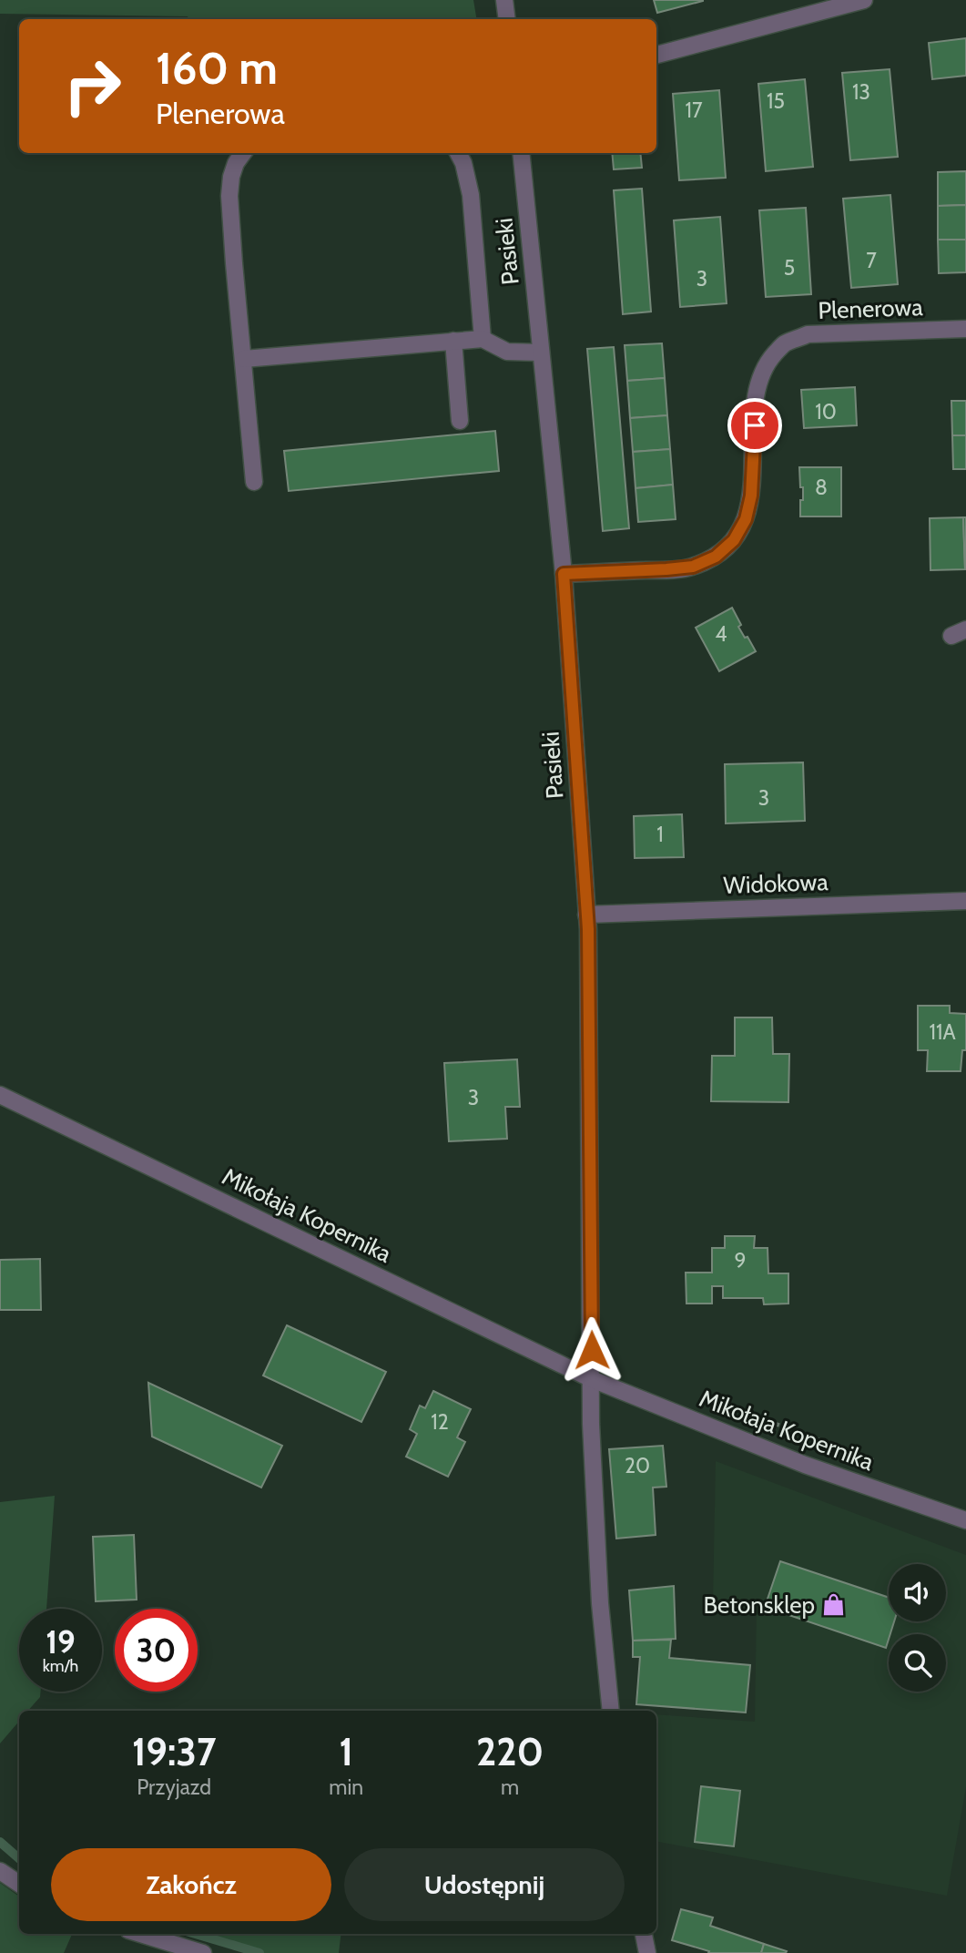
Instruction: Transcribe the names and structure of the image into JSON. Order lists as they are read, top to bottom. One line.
{"streets":{"street":["Pasieki","Plenerowa","Widokowa","Mikołaja Kopernika"]},"crossings":[["Pasieki","Plenerowa"],["Pasieki","Widokowa"],["Pasieki","Mikołaja Kopernika"]],"places":{"shop":["Betonsklep"]},"house_numbers":["13","15","17","7","5","3","10","8","4","3","1","11A","3","9","12","20"],"page":{"turn":["160 m","Plenerowa"],"speed":"19 km/h","limit":"30","eta":["19:37","Przyjazd","1","min","220","m"],"buttons":["Zakończ","Udostępnij"]}}
